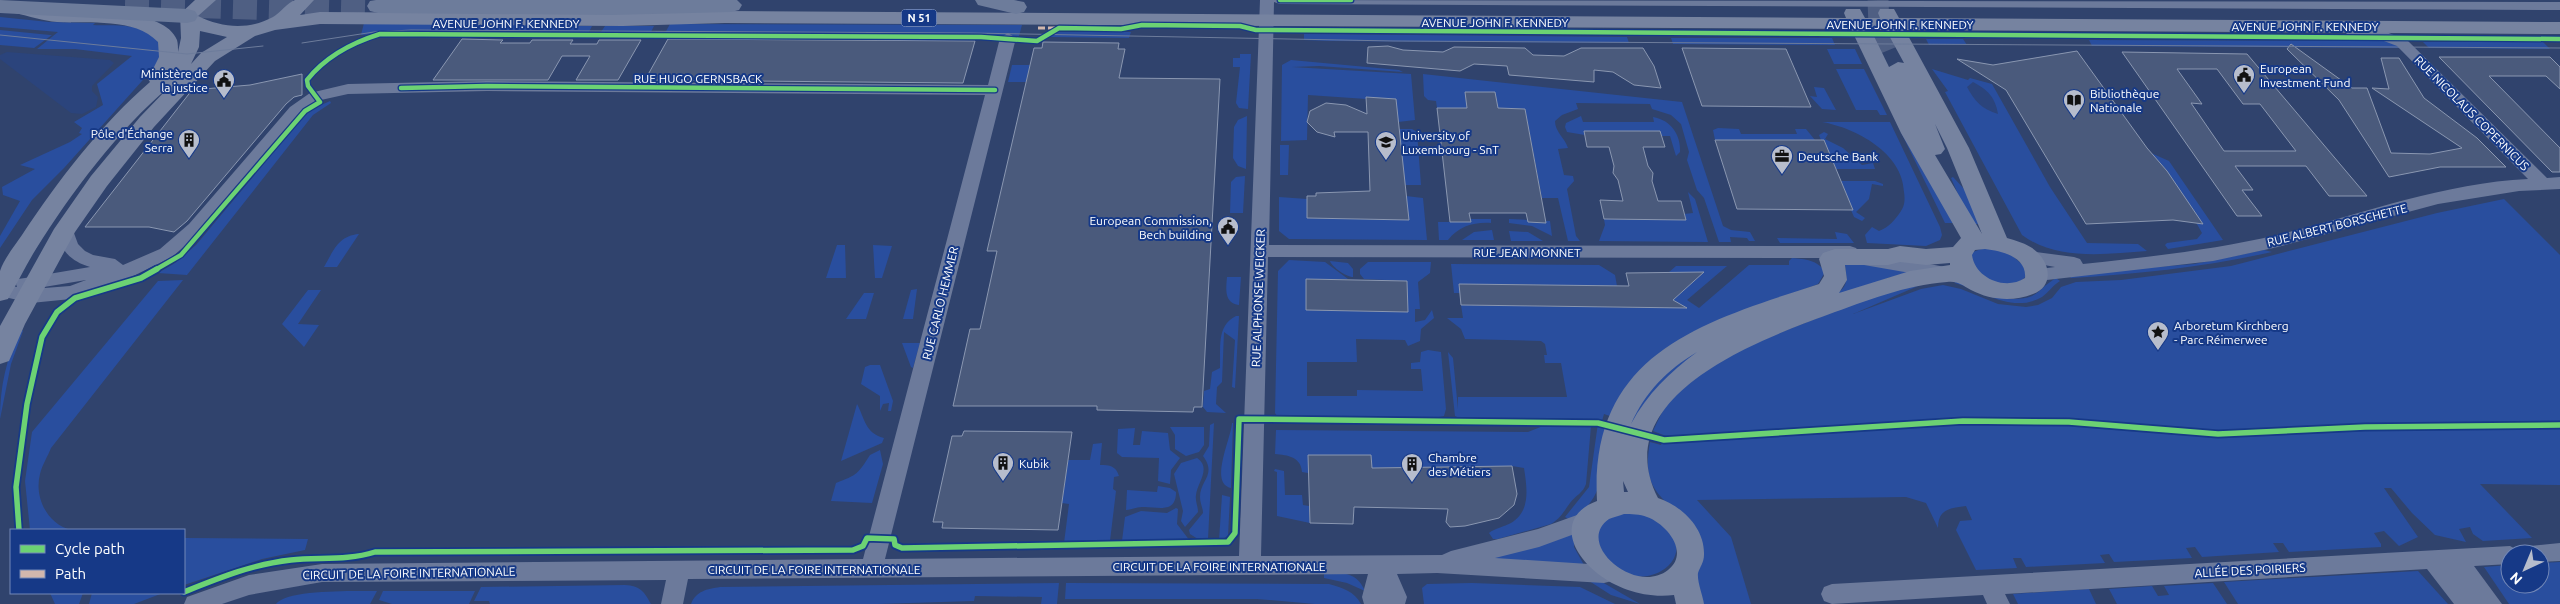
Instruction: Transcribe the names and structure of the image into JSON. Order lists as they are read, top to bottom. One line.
{"streets":{"highway":["N 51"],"main road":["AVENUE JOHN F. KENNEDY","RUE JEAN MONNET"],"street":["RUE HUGO GERNSBACK","RUE NICOLAUS COPERNICUS","RUE ALBERT BORSCHETTE","RUE ALPHONSE WEICKER","RUE CARLO HEMMER","CIRCUIT DE LA FOIRE INTERNATIONALE","ALLÉE DES POIRIERS"]},"crossings":[["N 51","AVENUE JOHN F. KENNEDY"],["AVENUE JOHN F. KENNEDY","RUE NICOLAUS COPERNICUS"],["AVENUE JOHN F. KENNEDY","RUE ALPHONSE WEICKER"],["RUE HUGO GERNSBACK","RUE CARLO HEMMER"],["RUE NICOLAUS COPERNICUS","RUE ALBERT BORSCHETTE"],["RUE JEAN MONNET","RUE ALPHONSE WEICKER"],["RUE ALPHONSE WEICKER","CIRCUIT DE LA FOIRE INTERNATIONALE"],["RUE CARLO HEMMER","CIRCUIT DE LA FOIRE INTERNATIONALE"]],"places":{"public building":["European Investment Fund","Ministère de la justice","European Commission, Bech building"],"library":["Bibliothèque Nationale"],"building":["Pôle d'Échange Serra","Kubik","Chambre des Métiers"],"school or university":["University of Luxembourg - SnT"],"office":["Deutsche Bank"],"place":["Arboretum Kirchberg - Parc Réimerwee"]},"legend":["Cycle path","Path"],"north":"bottom left"}
